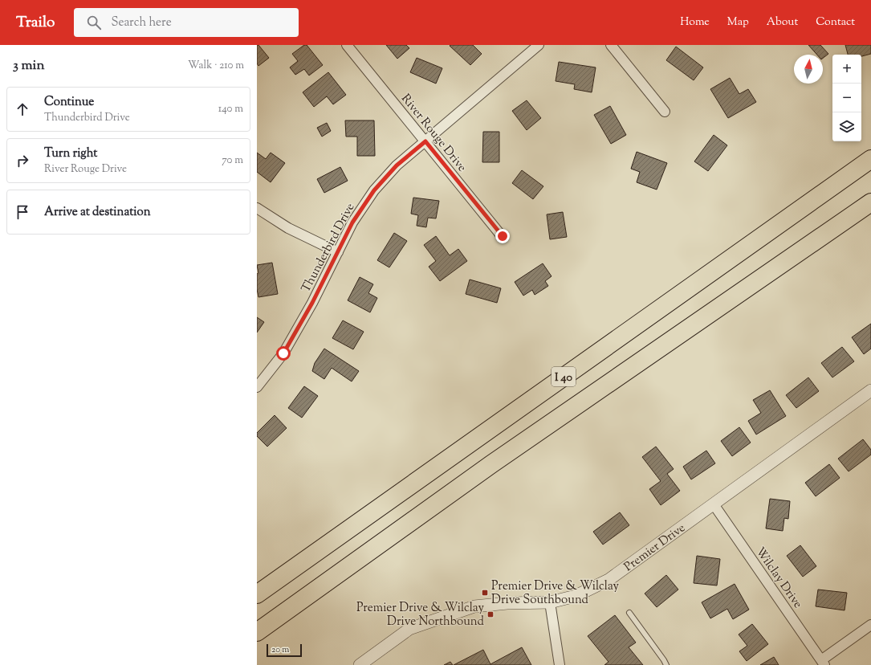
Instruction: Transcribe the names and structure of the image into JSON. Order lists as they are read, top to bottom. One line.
{"streets":{"highway":["I 40"],"street":["River Rouge Drive","Thunderbird Drive","Premier Drive","Wilclay Drive"]},"crossings":[["River Rouge Drive","Thunderbird Drive"],["Premier Drive","Wilclay Drive"]],"places":{"transit":["Premier Drive & Wilclay Drive Southbound","Premier Drive & Wilclay Drive Northbound"]},"scale_bar":"20 m","north":"top","page":{"header":"Trailo","search":"Search here","nav":["Home","Map","About","Contact"],"heading":["3 min","Walk · 210 m"],"map_buttons":["+","−"],"list":[["Continue","Thunderbird Drive","140 m"],["Turn right","River Rouge Drive","70 m"],"Arrive at destination"],"scale":"20 m"}}
